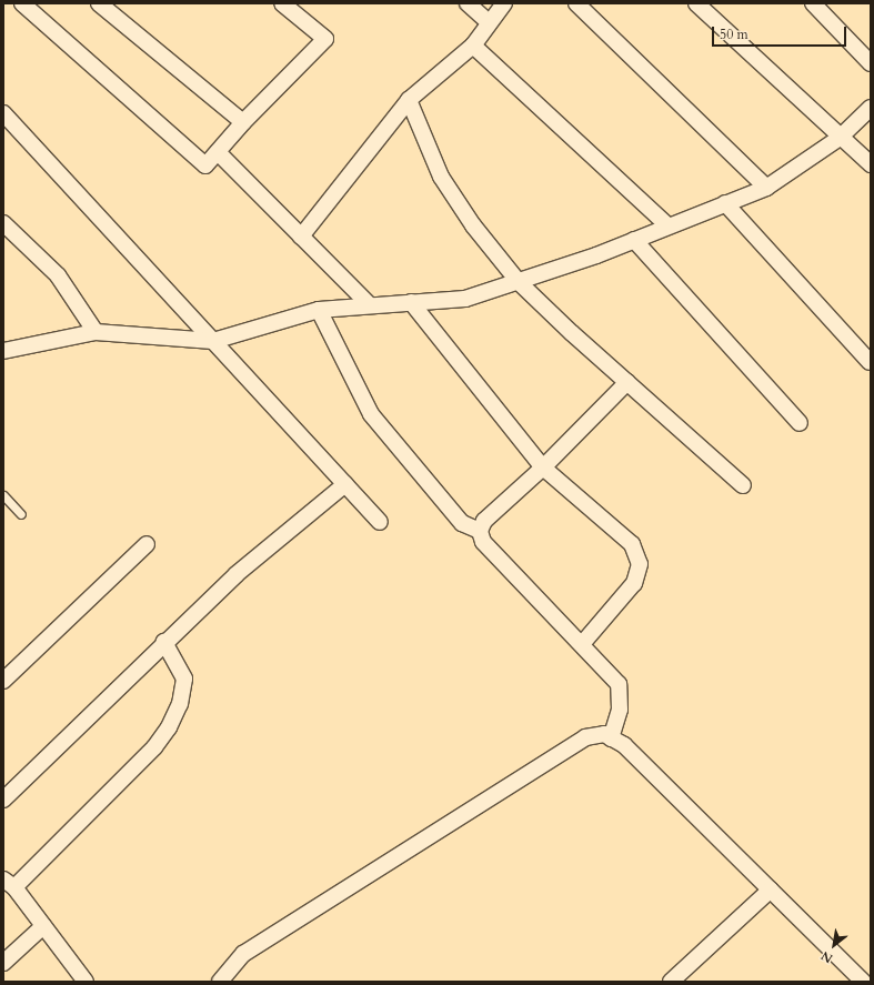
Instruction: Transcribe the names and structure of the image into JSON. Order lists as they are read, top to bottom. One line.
{"scale_bar":"50 m","north":"bottom left"}
